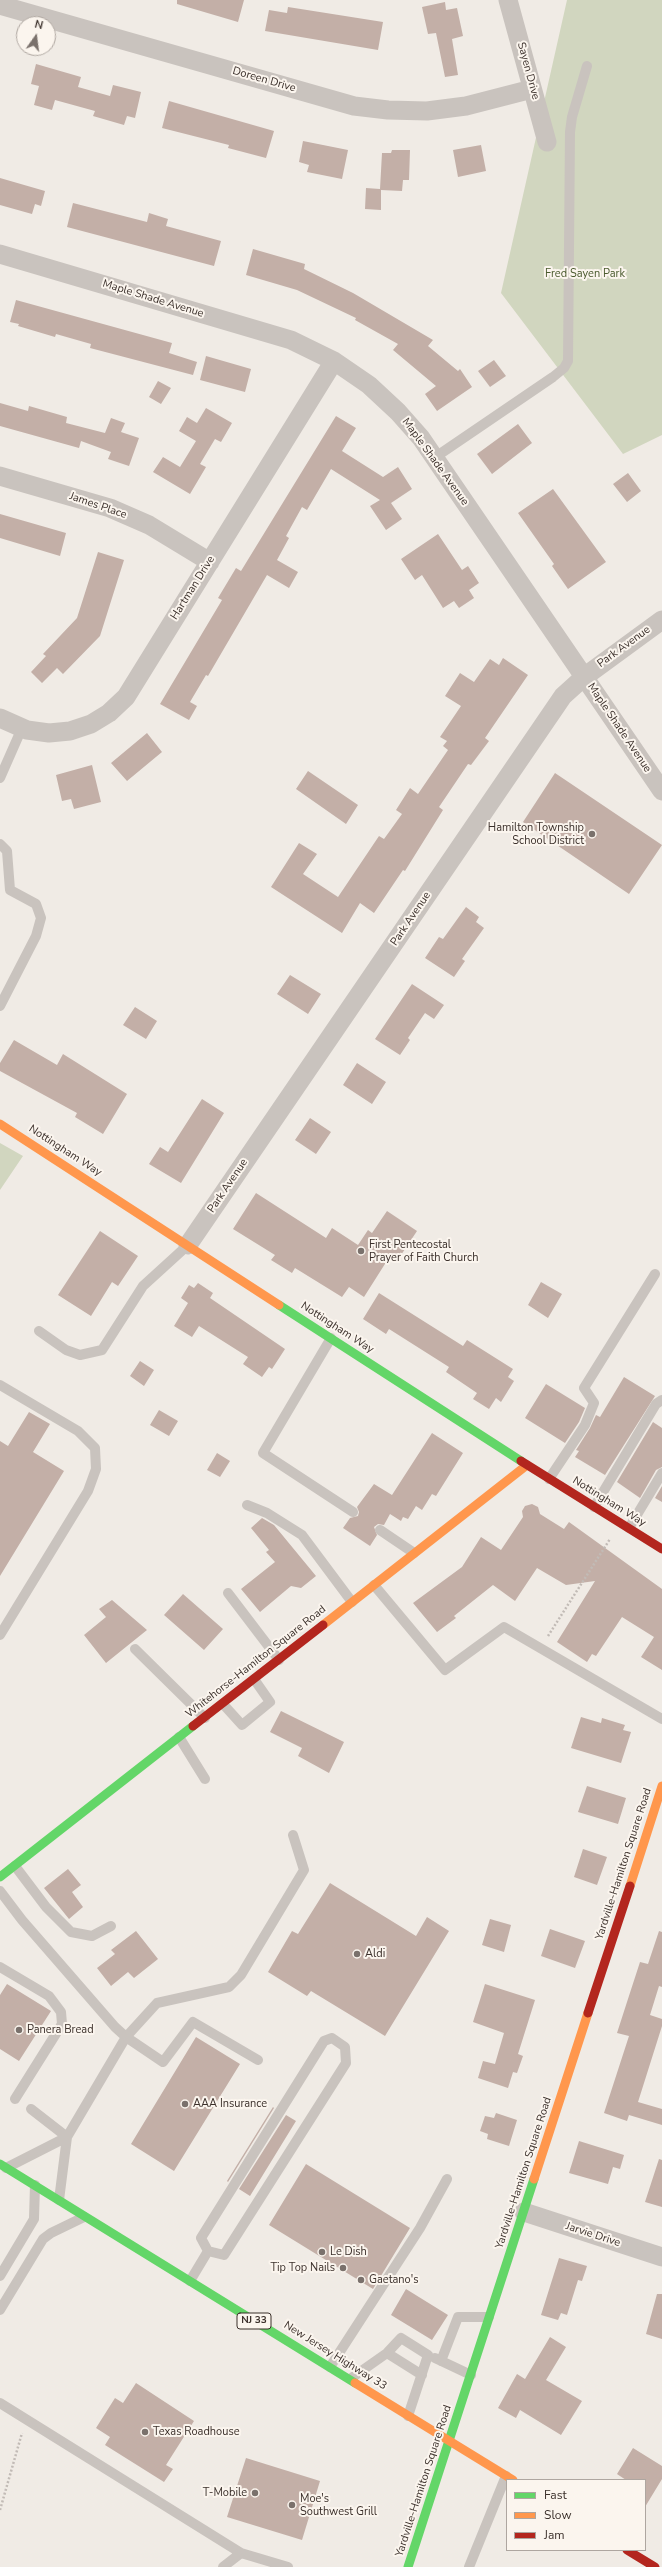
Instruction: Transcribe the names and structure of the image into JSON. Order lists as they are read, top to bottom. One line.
{"streets":{"street":["Sayen Drive","Doreen Drive","Maple Shade Avenue","James Place","Hartman Drive","Park Avenue","Nottingham Way","Whitehorse-Hamilton Square Road","Yardville-Hamilton Square Road","Jarvie Drive","NJ 33","New Jersey Highway 33"]},"crossings":[["Sayen Drive","Doreen Drive"],["Maple Shade Avenue","Hartman Drive"],["Maple Shade Avenue","Park Avenue"],["James Place","Hartman Drive"],["Park Avenue","Nottingham Way"],["Nottingham Way","Whitehorse-Hamilton Square Road"],["Yardville-Hamilton Square Road","Jarvie Drive"],["Yardville-Hamilton Square Road","New Jersey Highway 33"]],"parks":["Fred Sayen Park"],"places":["Hamilton Township School District","First Pentecostal Prayer of Faith Church","Aldi","Panera Bread","AAA Insurance","Le Dish","Tip Top Nails","Gaetano's","Texas Roadhouse","T-Mobile","Moe's Southwest Grill"],"legend":["Fast","Slow","Jam"],"north":"top"}
